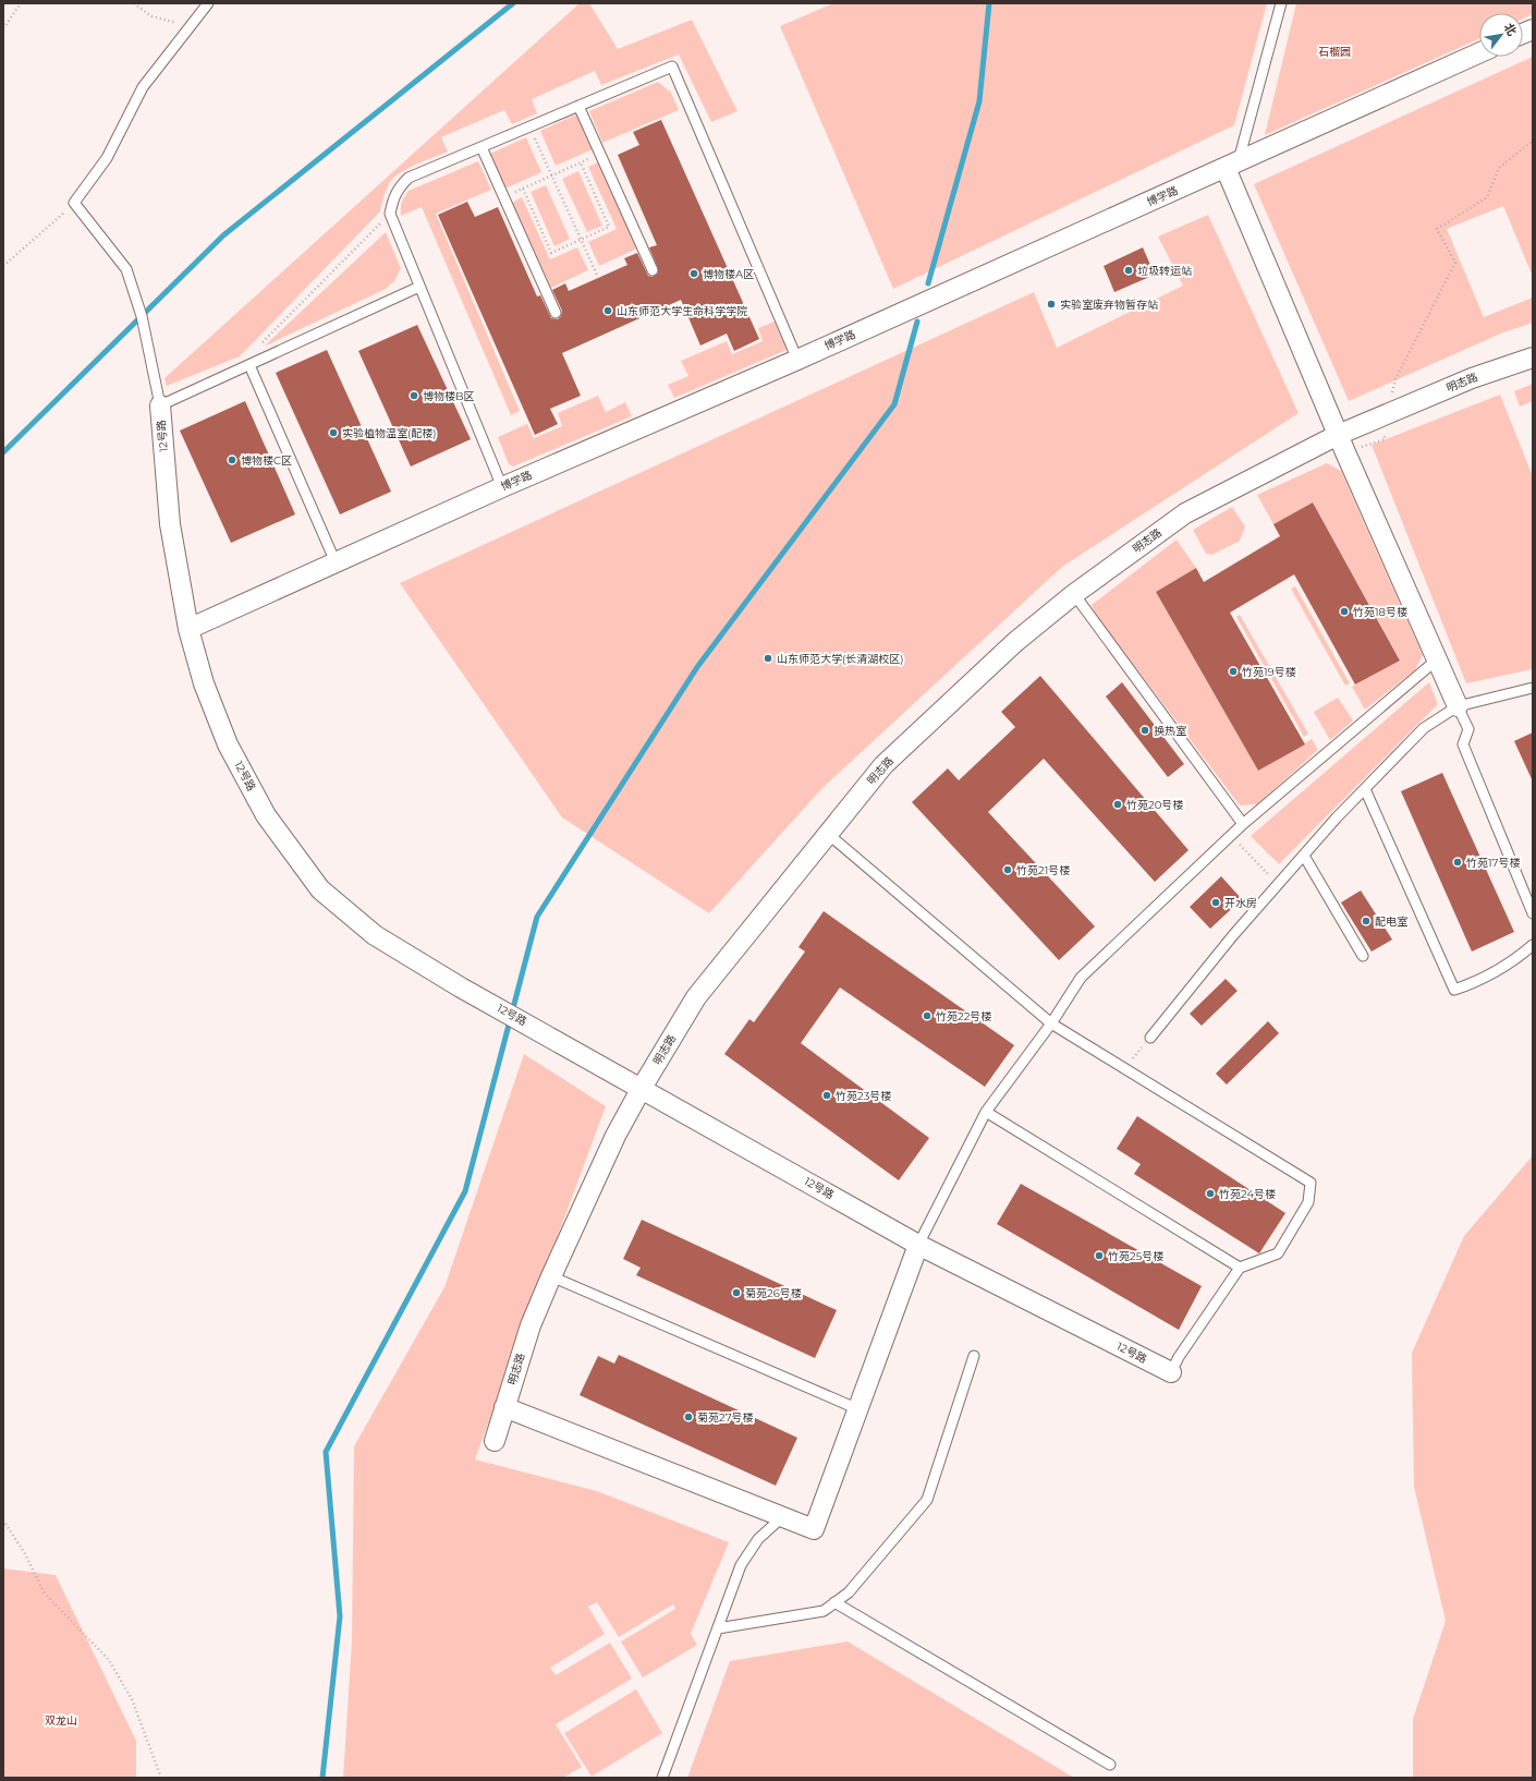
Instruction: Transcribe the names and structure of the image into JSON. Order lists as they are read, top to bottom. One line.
{"streets":{"street":["博学路","明志路","12号路"]},"crossings":[["博学路","12号路"],["明志路","12号路"]],"parks":["石榴园","双龙山"],"places":["垃圾转运站","博物楼A区","实验室废弃物暂存站","山东师范大学生命科学学院","博物楼B区","实验植物温室(配楼)","博物楼C区","竹苑18号楼","山东师范大学(长清湖校区)","竹苑19号楼","换热室","竹苑20号楼","竹苑17号楼","竹苑21号楼","开水房","配电室","竹苑22号楼","竹苑23号楼","竹苑24号楼","竹苑25号楼","菊苑26号楼","菊苑27号楼"],"north":"top right"}
